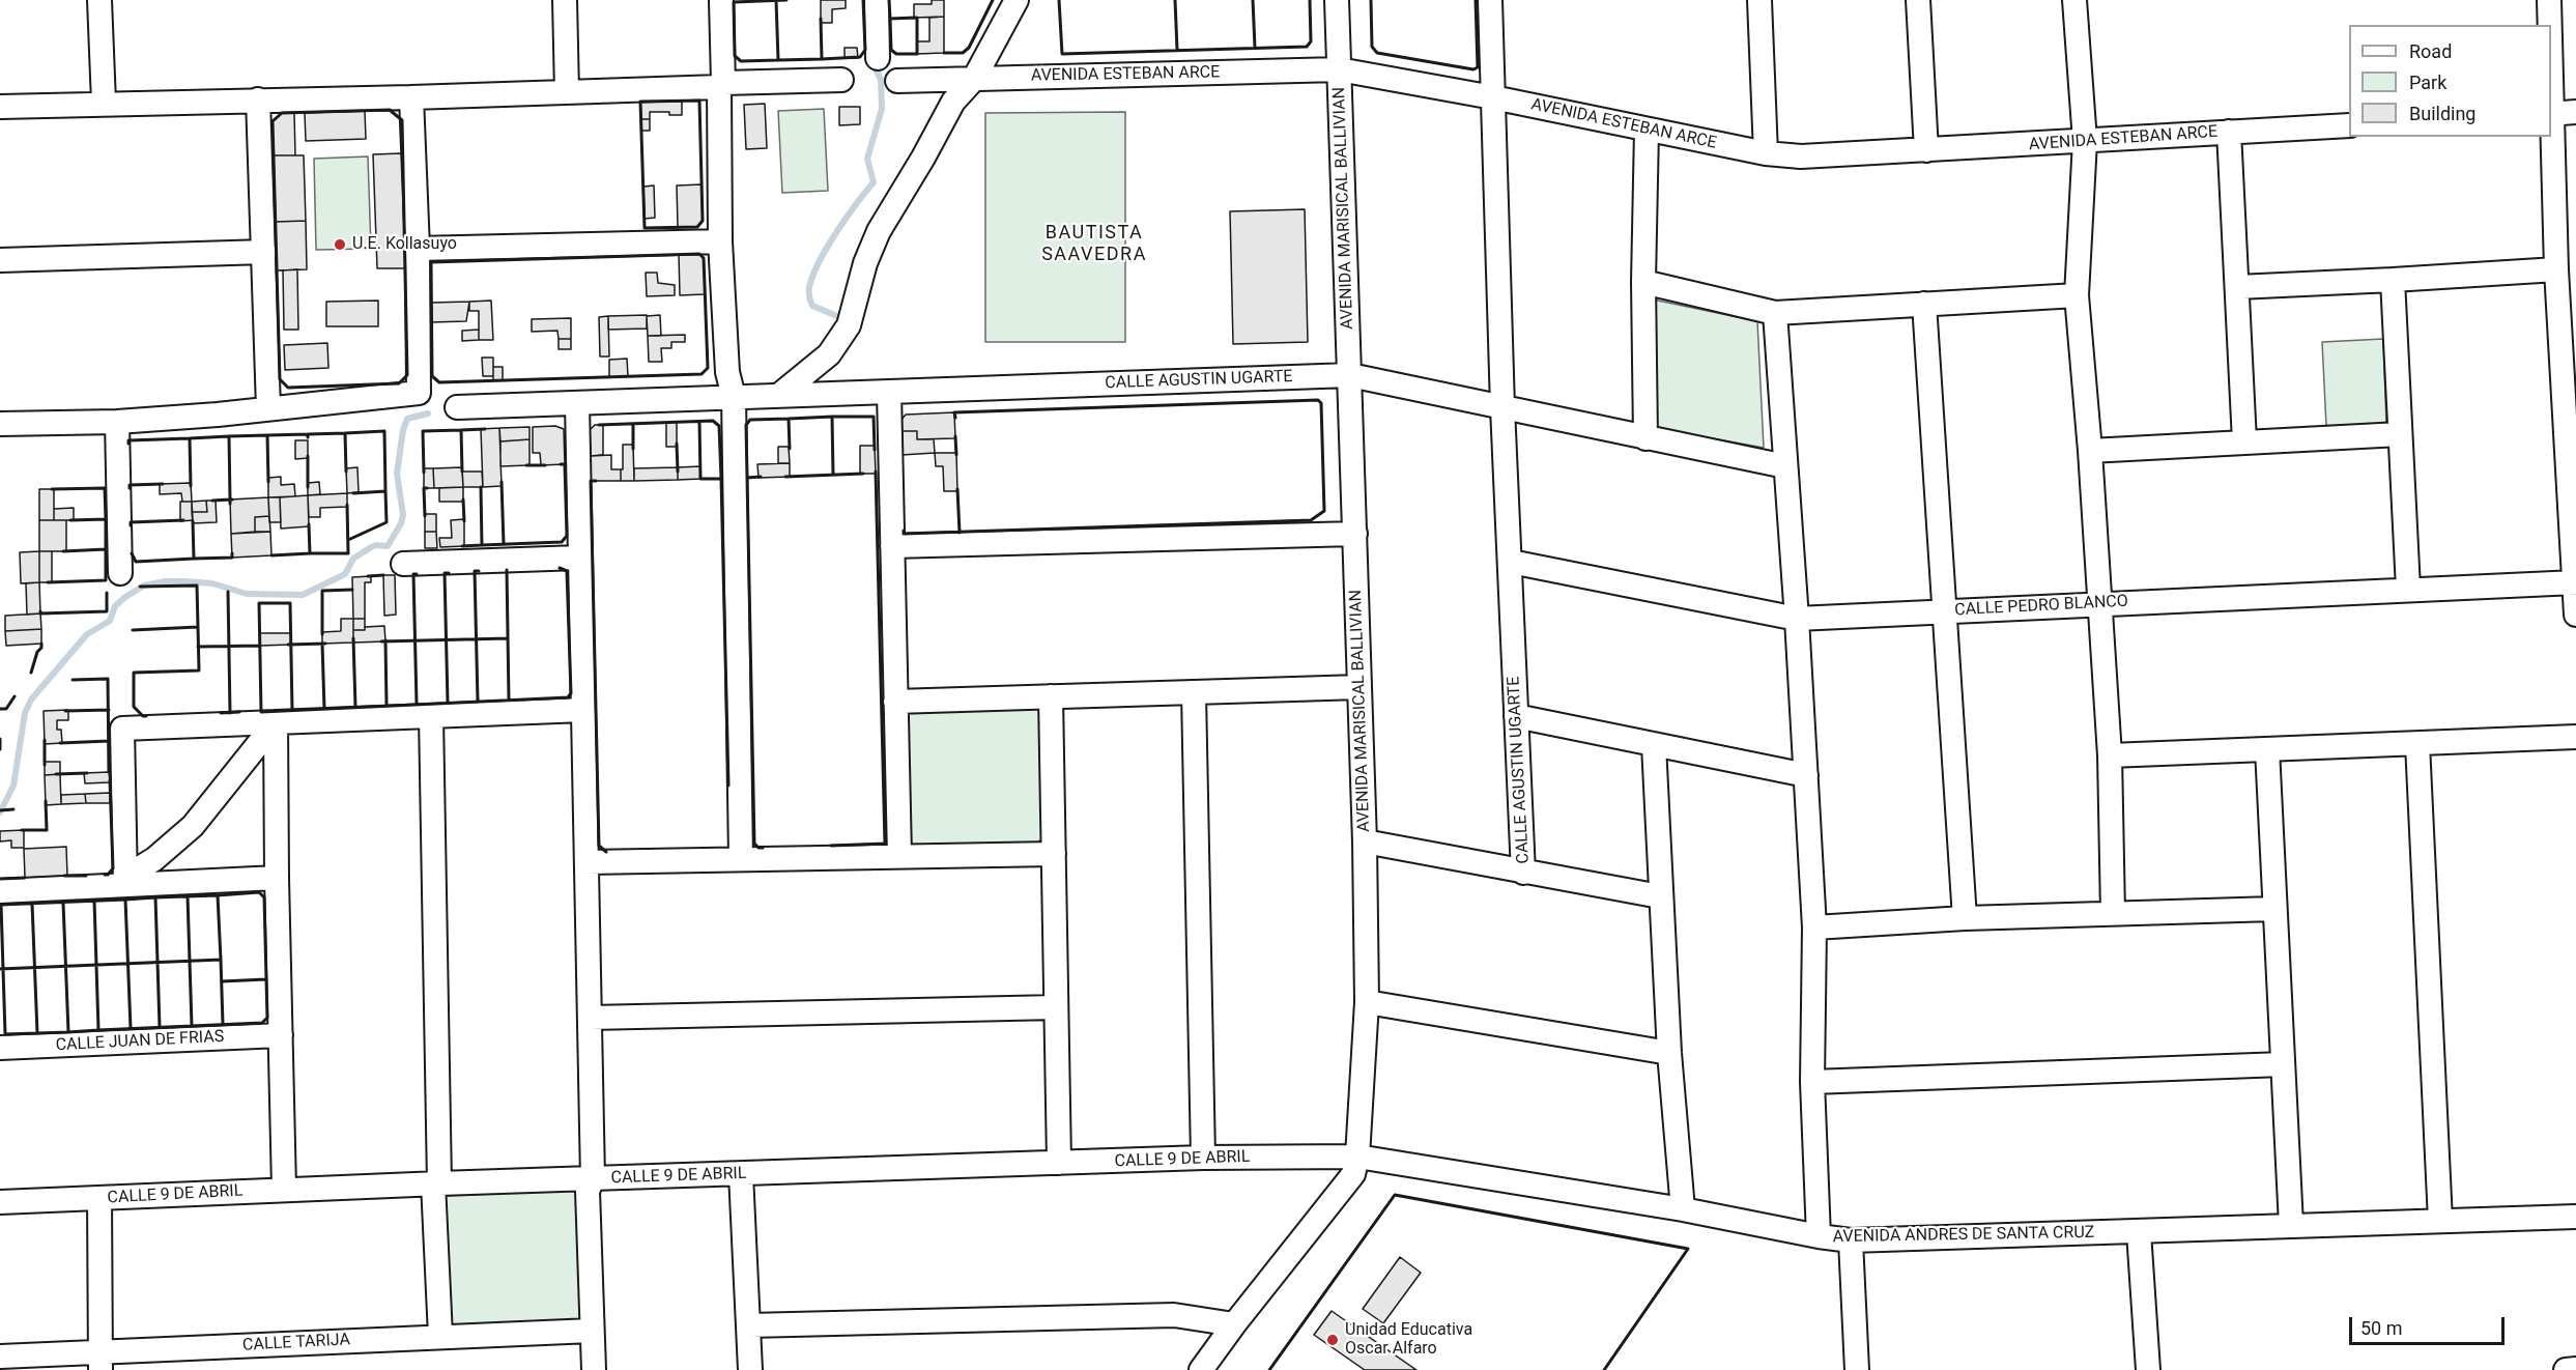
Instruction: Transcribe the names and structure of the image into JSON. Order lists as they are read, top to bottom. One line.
{"streets":{"street":["AVENIDA ESTEBAN ARCE","AVENIDA MARISICAL BALLIVIAN","CALLE AGUSTIN UGARTE","CALLE PEDRO BLANCO","CALLE JUAN DE FRIAS","CALLE 9 DE ABRIL","AVENIDA ANDRES DE SANTA CRUZ","CALLE TARIJA"]},"crossings":[["AVENIDA ESTEBAN ARCE","AVENIDA MARISICAL BALLIVIAN"],["AVENIDA MARISICAL BALLIVIAN","CALLE AGUSTIN UGARTE"],["AVENIDA MARISICAL BALLIVIAN","CALLE 9 DE ABRIL"],["AVENIDA MARISICAL BALLIVIAN","AVENIDA ANDRES DE SANTA CRUZ"],["CALLE AGUSTIN UGARTE","CALLE PEDRO BLANCO"],["CALLE 9 DE ABRIL","AVENIDA ANDRES DE SANTA CRUZ"]],"districts":["BAUTISTA SAAVEDRA"],"places":["U.E. Kollasuyo","Unidad Educativa Oscar Alfaro"],"legend":["Road","Park","Building"],"scale_bar":"50 m"}
